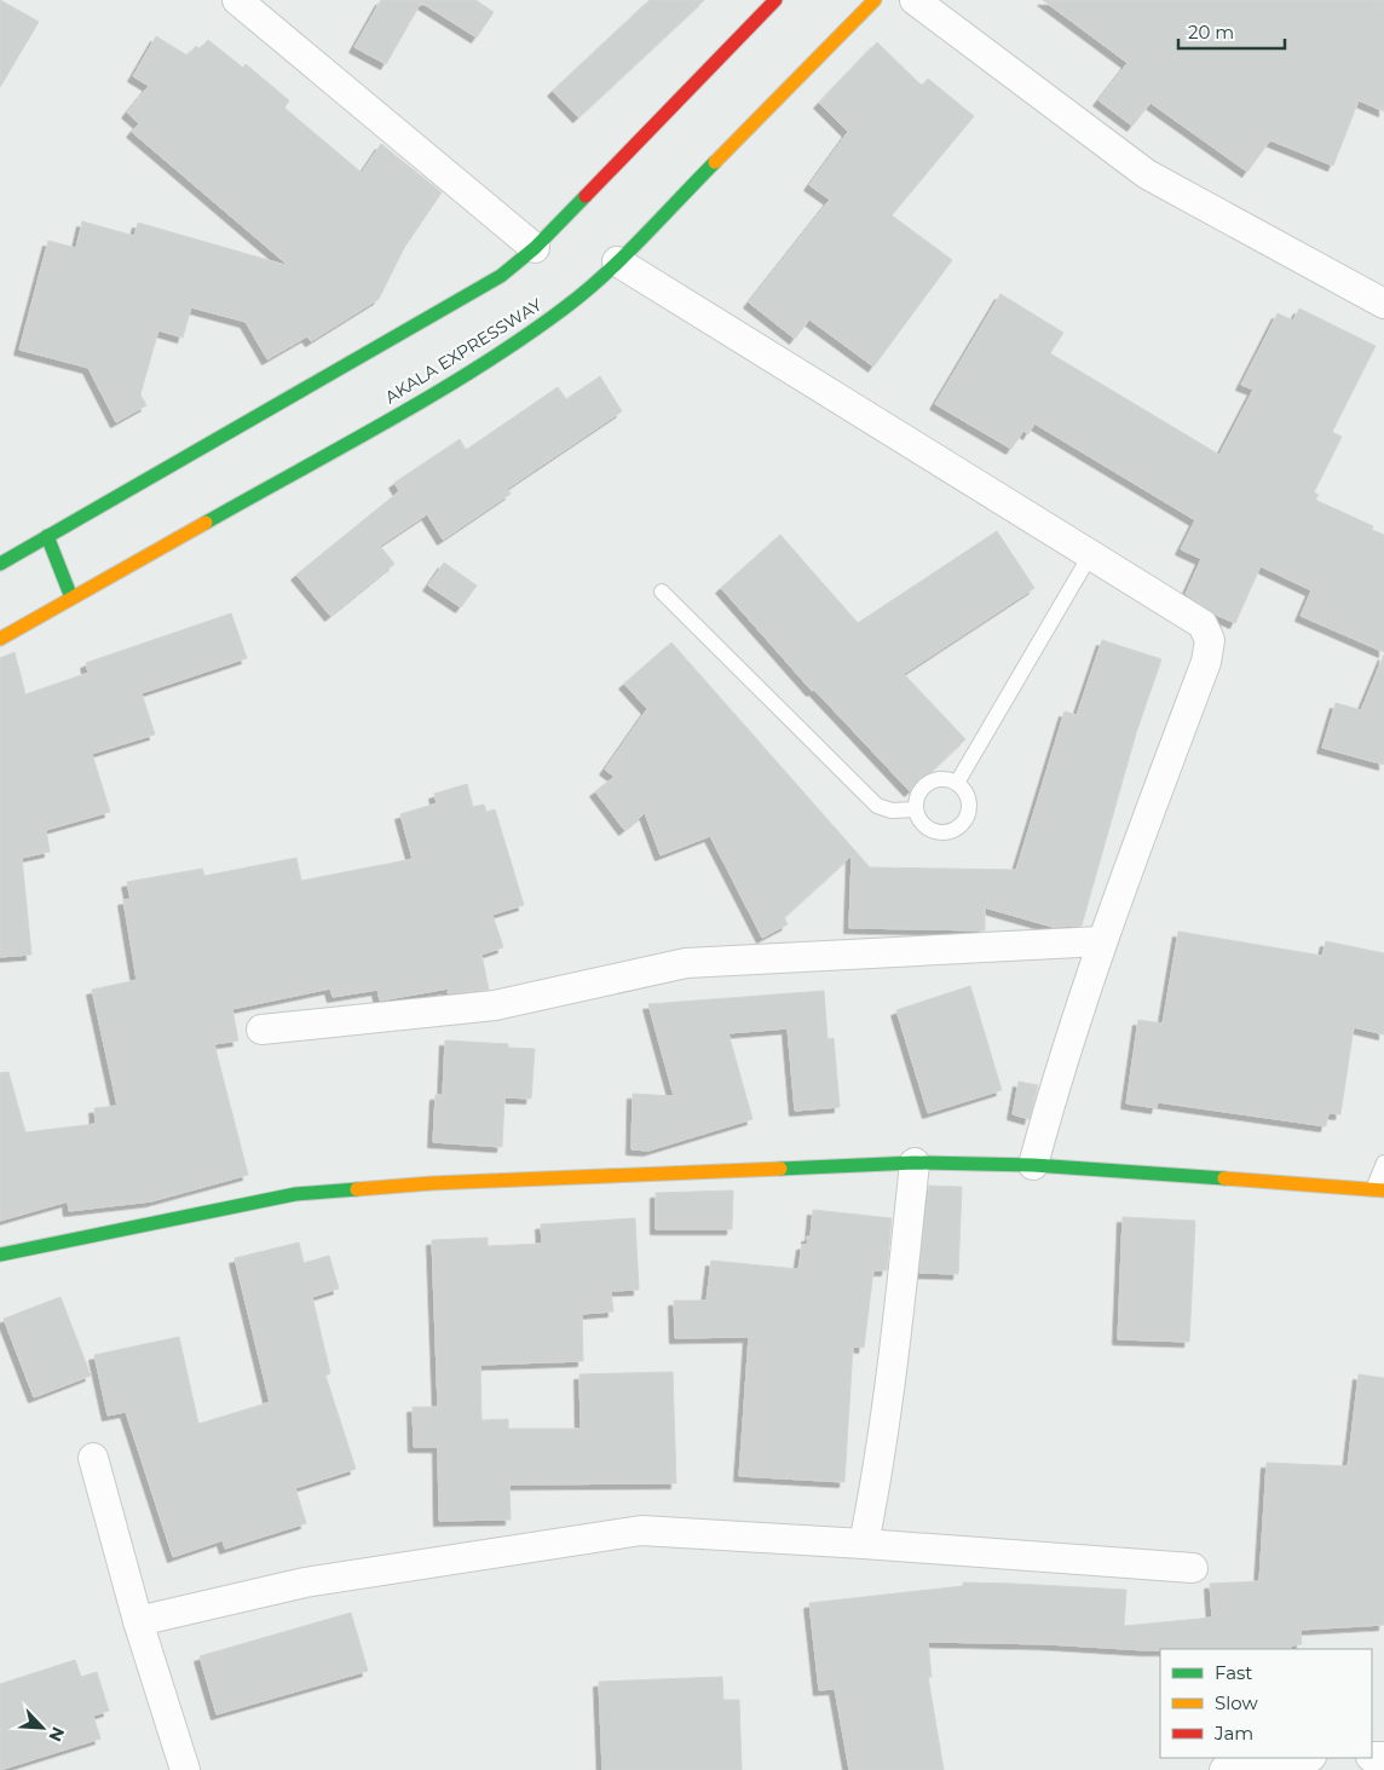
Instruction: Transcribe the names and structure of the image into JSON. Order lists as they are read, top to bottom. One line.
{"streets":{"main road":["AKALA EXPRESSWAY"]},"legend":["Fast","Slow","Jam"],"scale_bar":"20 m","north":"bottom right"}
